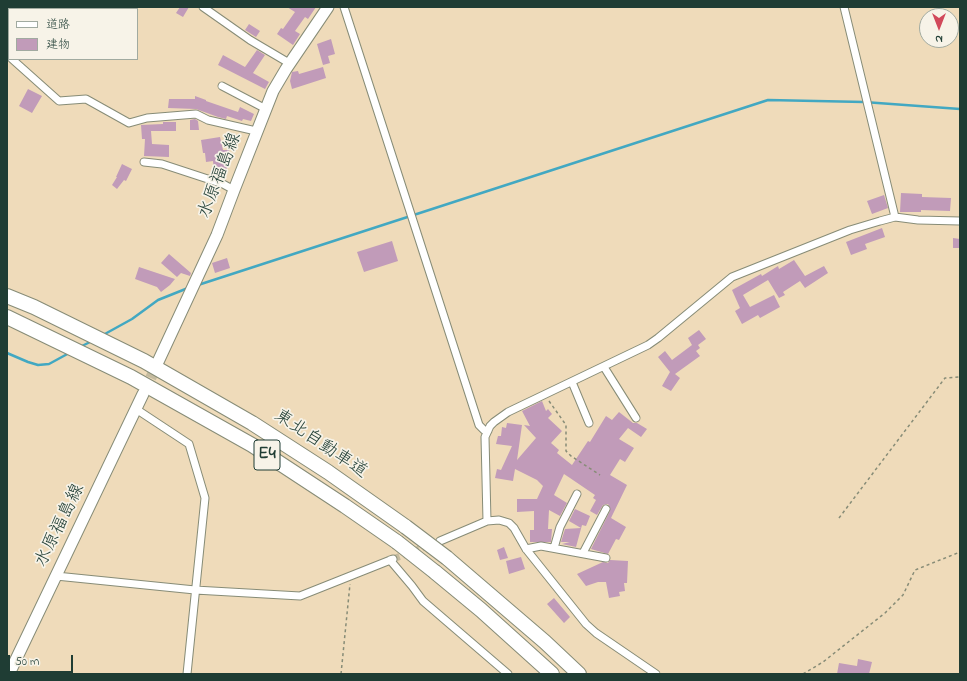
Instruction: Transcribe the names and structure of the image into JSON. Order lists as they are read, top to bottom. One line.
{"streets":{"highway":["東北自動車道","E4"],"main road":["水原福島線"]},"legend":["道路","建物"],"scale_bar":"50 m","north":"bottom"}
